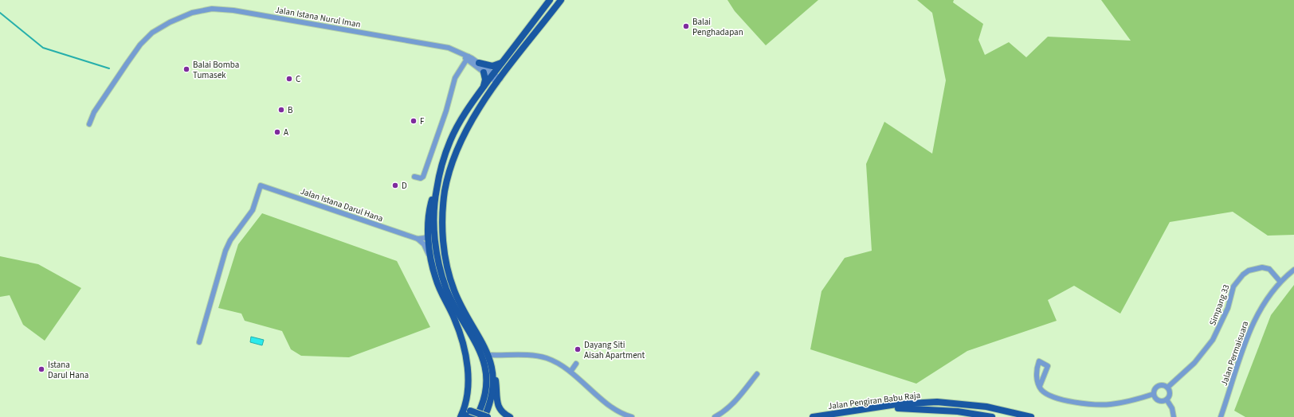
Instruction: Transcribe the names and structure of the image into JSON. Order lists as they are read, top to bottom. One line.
{"streets":{"main road":["Jalan Pengiran Babu Raja"],"street":["Jalan Istana Nurul Iman","Jalan Istana Darul Hana","Simpang 33","Jalan Permaisuara"]},"crossings":[["Simpang 33","Jalan Permaisuara"]],"places":["Balai Penghadapan","Balai Bomba Tumasek","C","B","F","A","D","Dayang Siti Aisah Apartment","Istana Darul Hana"]}
